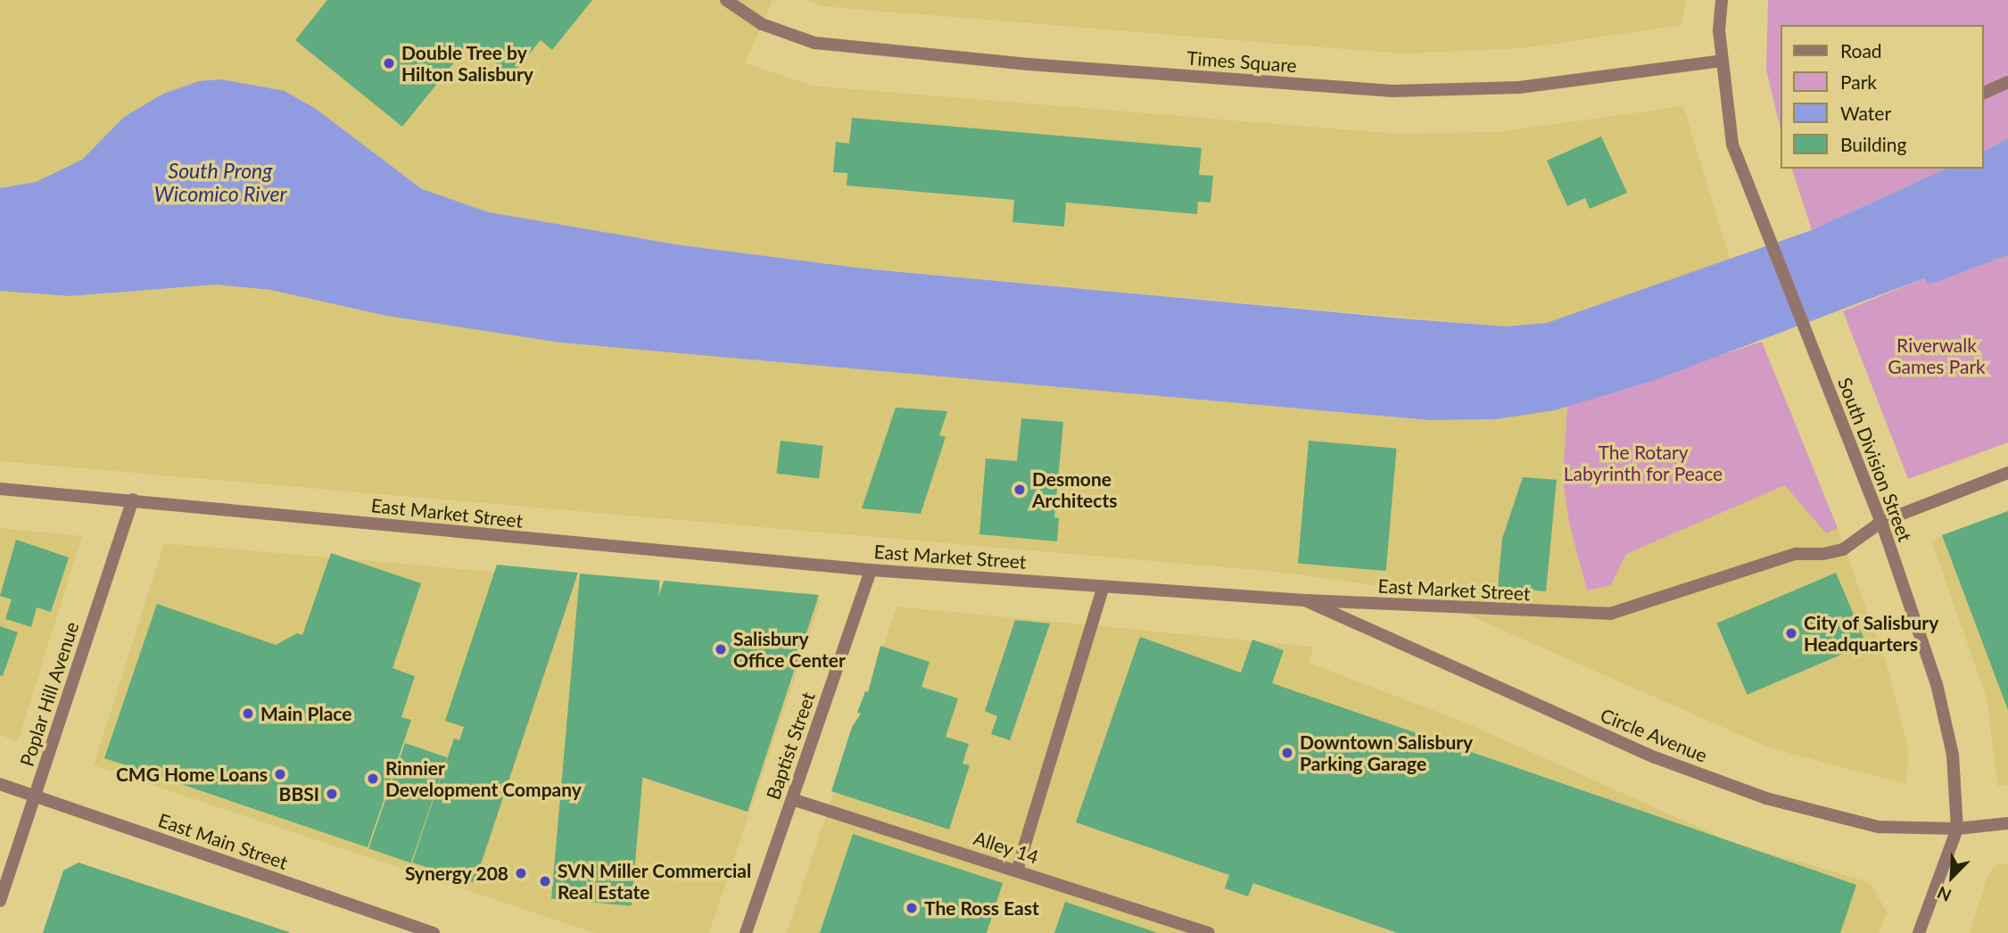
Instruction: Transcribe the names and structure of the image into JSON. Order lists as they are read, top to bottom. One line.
{"streets":{"street":["Times Square","South Division Street","East Market Street","Poplar Hill Avenue","Circle Avenue","Baptist Street","East Main Street","Alley 14"]},"crossings":[["Times Square","South Division Street"],["South Division Street","East Market Street"],["South Division Street","Circle Avenue"],["East Market Street","Poplar Hill Avenue"],["East Market Street","Circle Avenue"],["East Market Street","Baptist Street"],["Poplar Hill Avenue","East Main Street"],["Baptist Street","Alley 14"]],"water":["South Prong Wicomico River"],"parks":["Riverwalk Games Park","The Rotary Labyrinth for Peace"],"places":["Double Tree by Hilton Salisbury","Desmone Architects","City of Salisbury Headquarters","Salisbury Office Center","Main Place","Downtown Salisbury Parking Garage","CMG Home Loans","Rinnier Development Company","BBSI","Synergy 208","SVN Miller Commercial Real Estate","The Ross East"],"legend":["Road","Park","Water","Building"],"north":"bottom left"}
